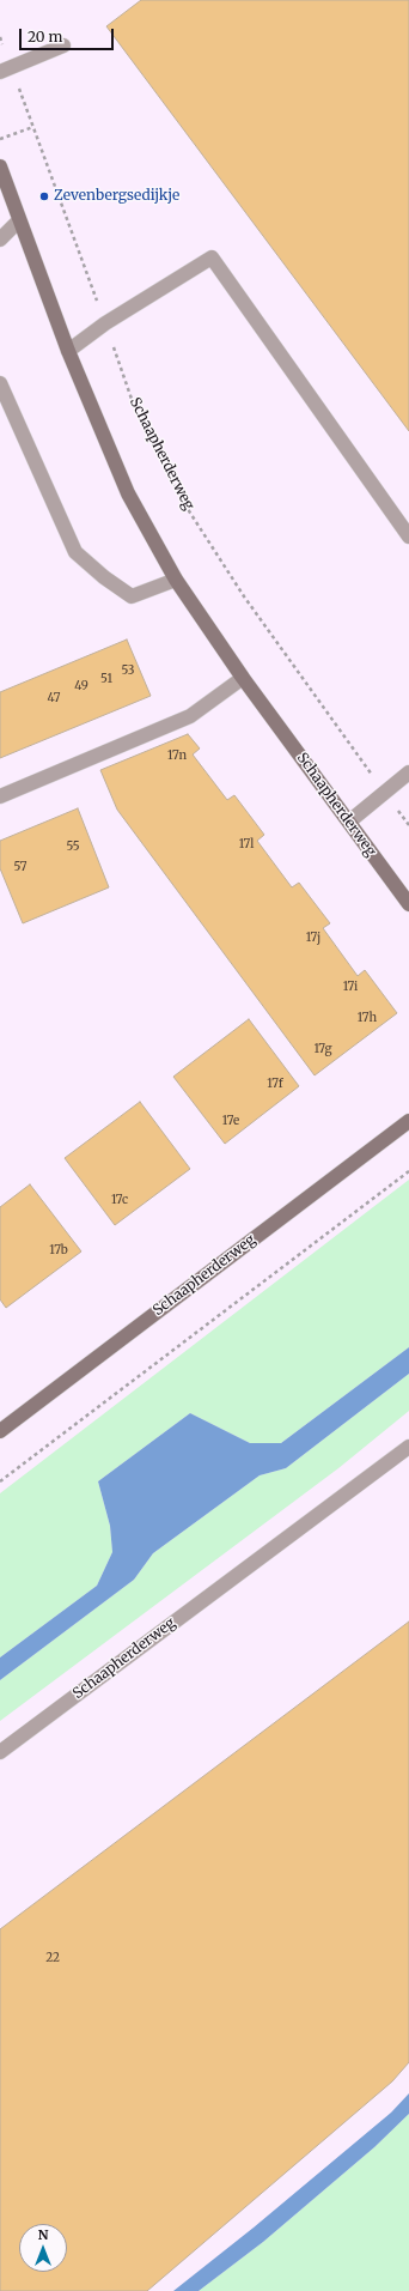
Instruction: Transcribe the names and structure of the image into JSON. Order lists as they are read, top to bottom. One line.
{"streets":{"street":["Schaapherderweg"]},"places":["Zevenbergsedijkje"],"house_numbers":["53","51","49","47","17n","17l","55","57","17j","17i","17h","17g","17f","17e","17c","17b","22"],"scale_bar":"20 m","north":"top"}
